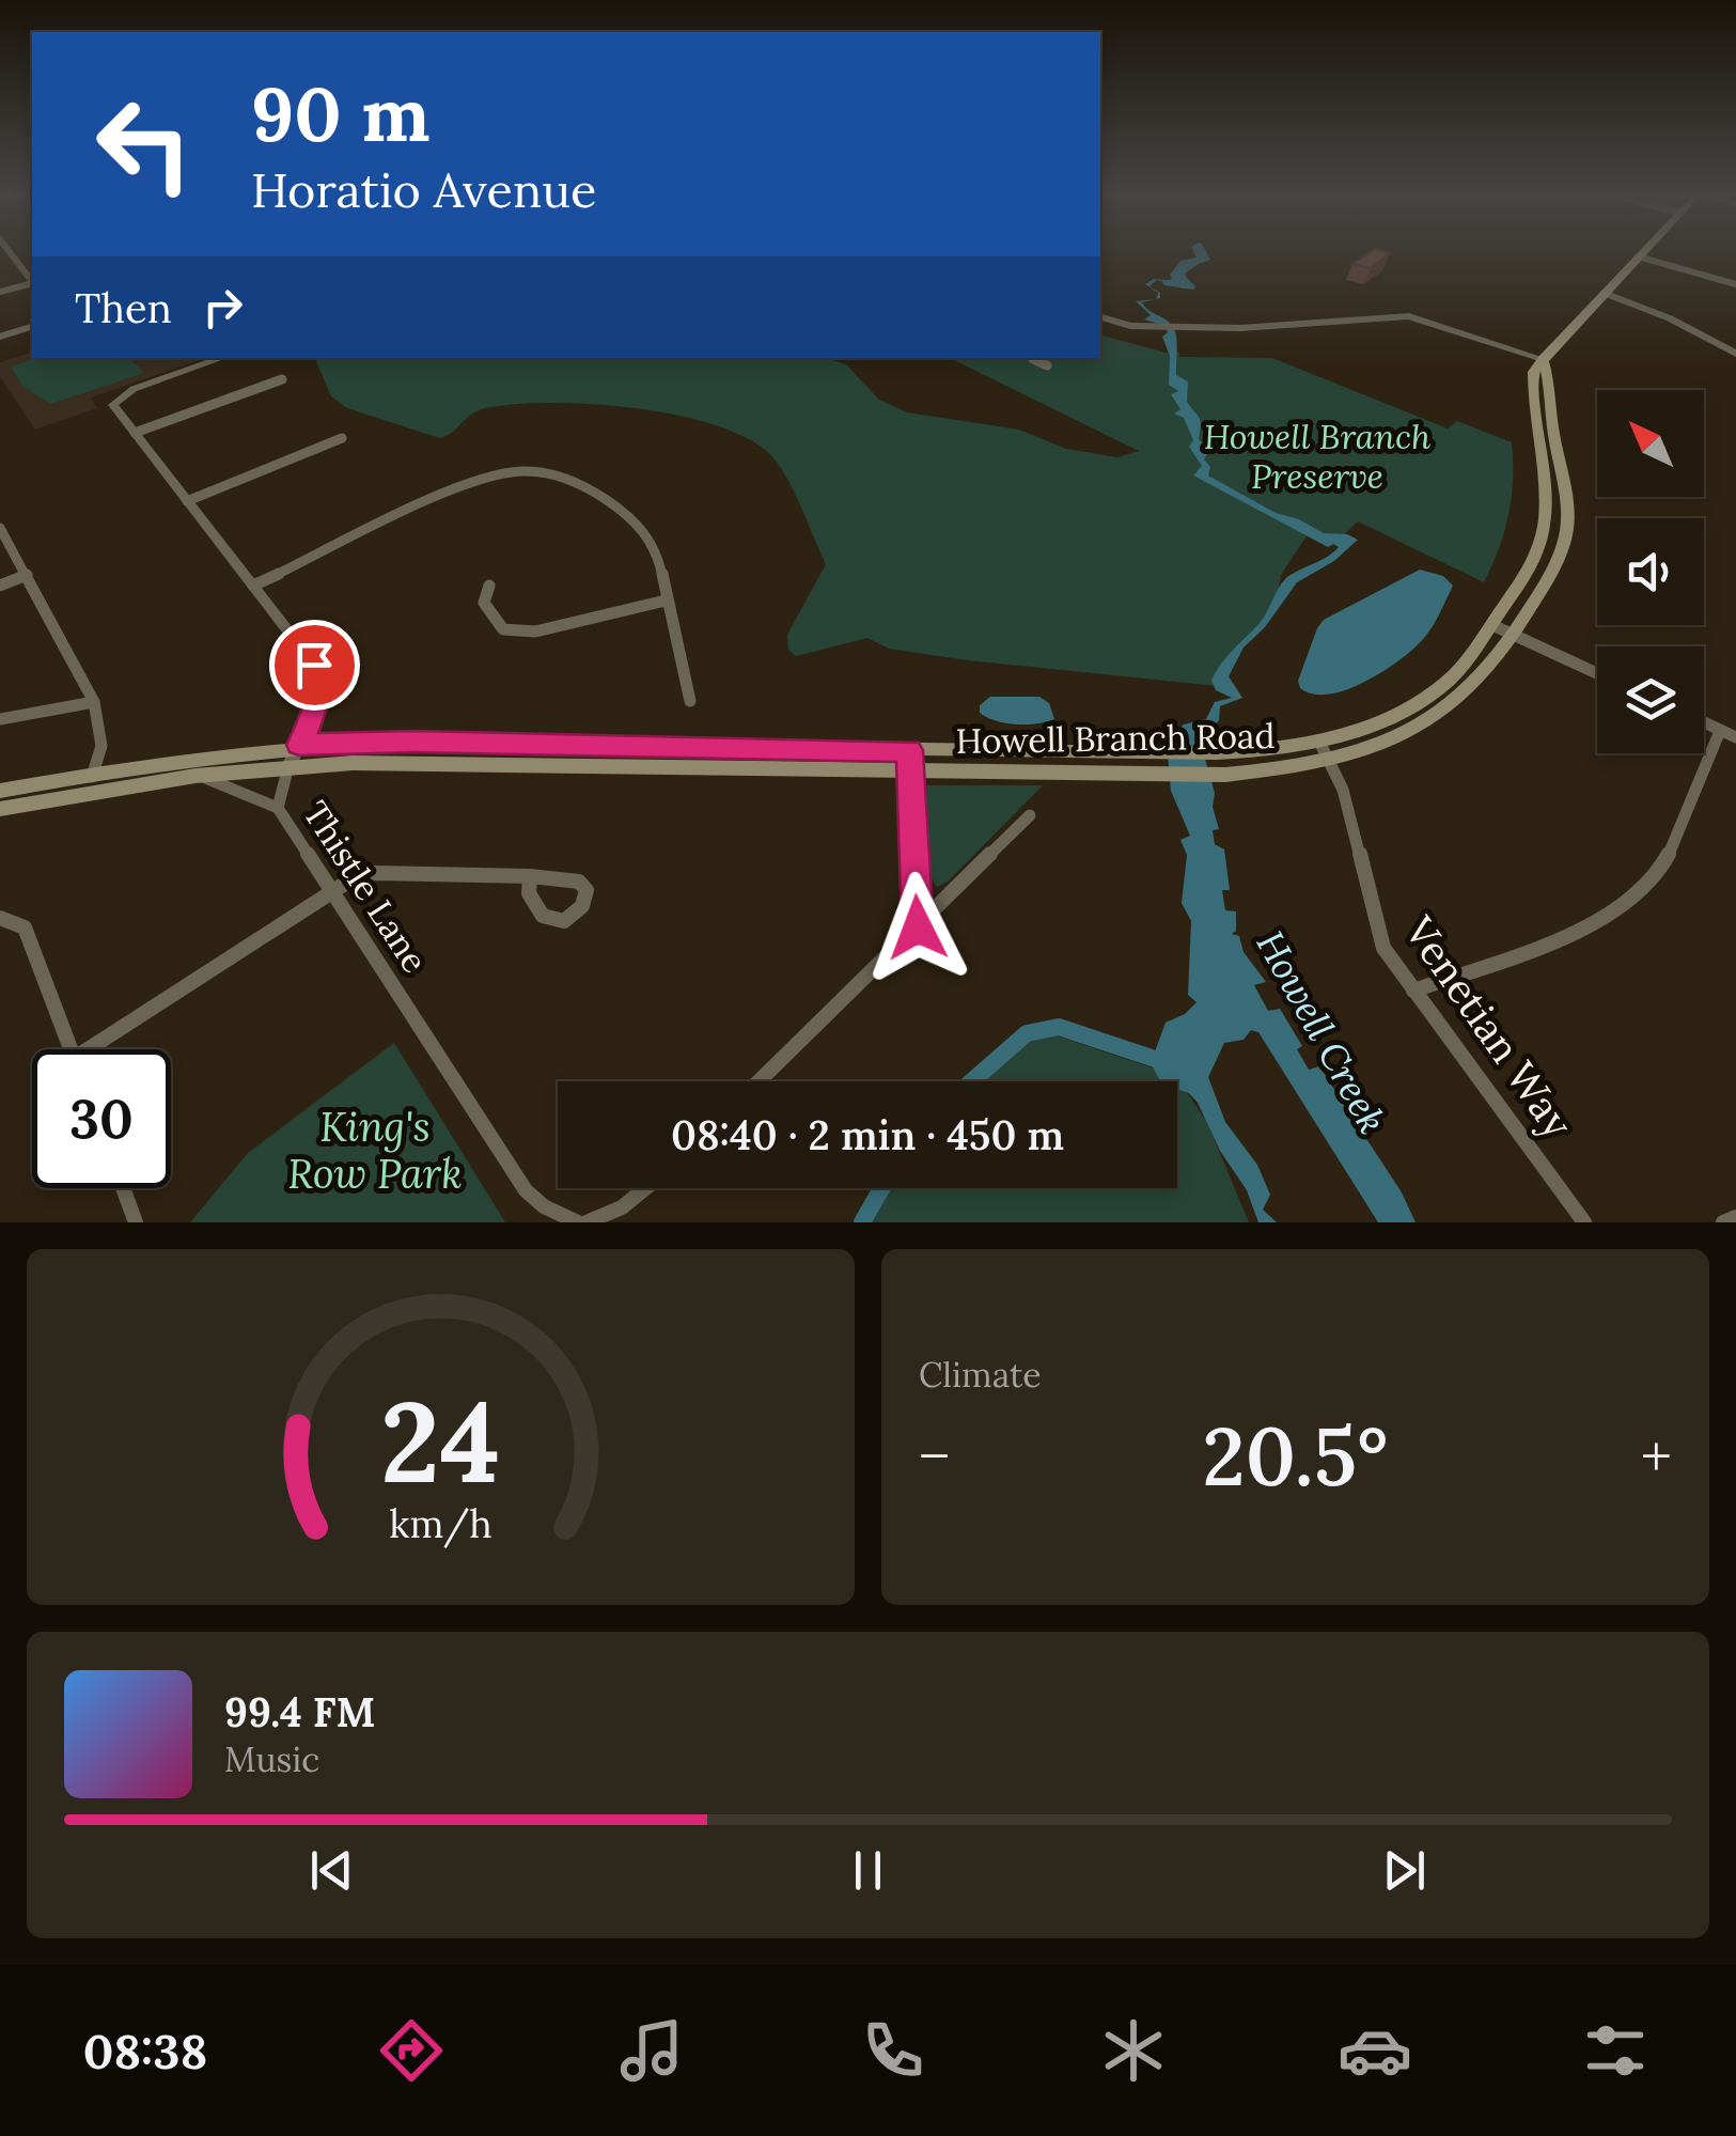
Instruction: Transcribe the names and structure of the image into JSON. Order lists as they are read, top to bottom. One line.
{"streets":{"main road":["Howell Branch Road"],"street":["Thistle Lane","Venetian Way"]},"crossings":[["Howell Branch Road","Thistle Lane"],["Howell Branch Road","Venetian Way"]],"water":["Howell Creek"],"parks":["Howell Branch Preserve","King's Row Park"],"north":"top left","page":{"turn":["90 m","Horatio Avenue"],"then":"Then","limit":"30","trip":"08:40 · 2 min · 450 m","tile":"Climate","heat":["−","20.5°","+"],"song":["99.4 FM","Music"],"tabs":"08:38","gauge":["24","km/h"]}}
